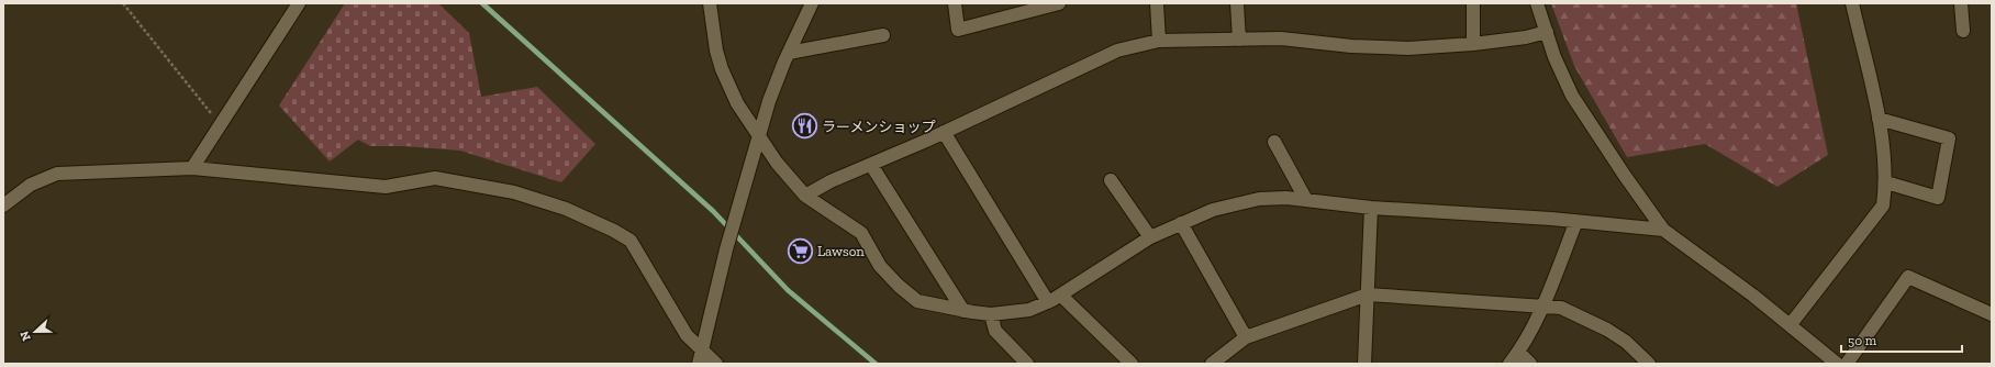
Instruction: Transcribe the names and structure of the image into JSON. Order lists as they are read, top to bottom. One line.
{"places":{"restaurant":["ラーメンショップ"],"supermarket":["Lawson"]},"scale_bar":"50 m","north":"left"}
